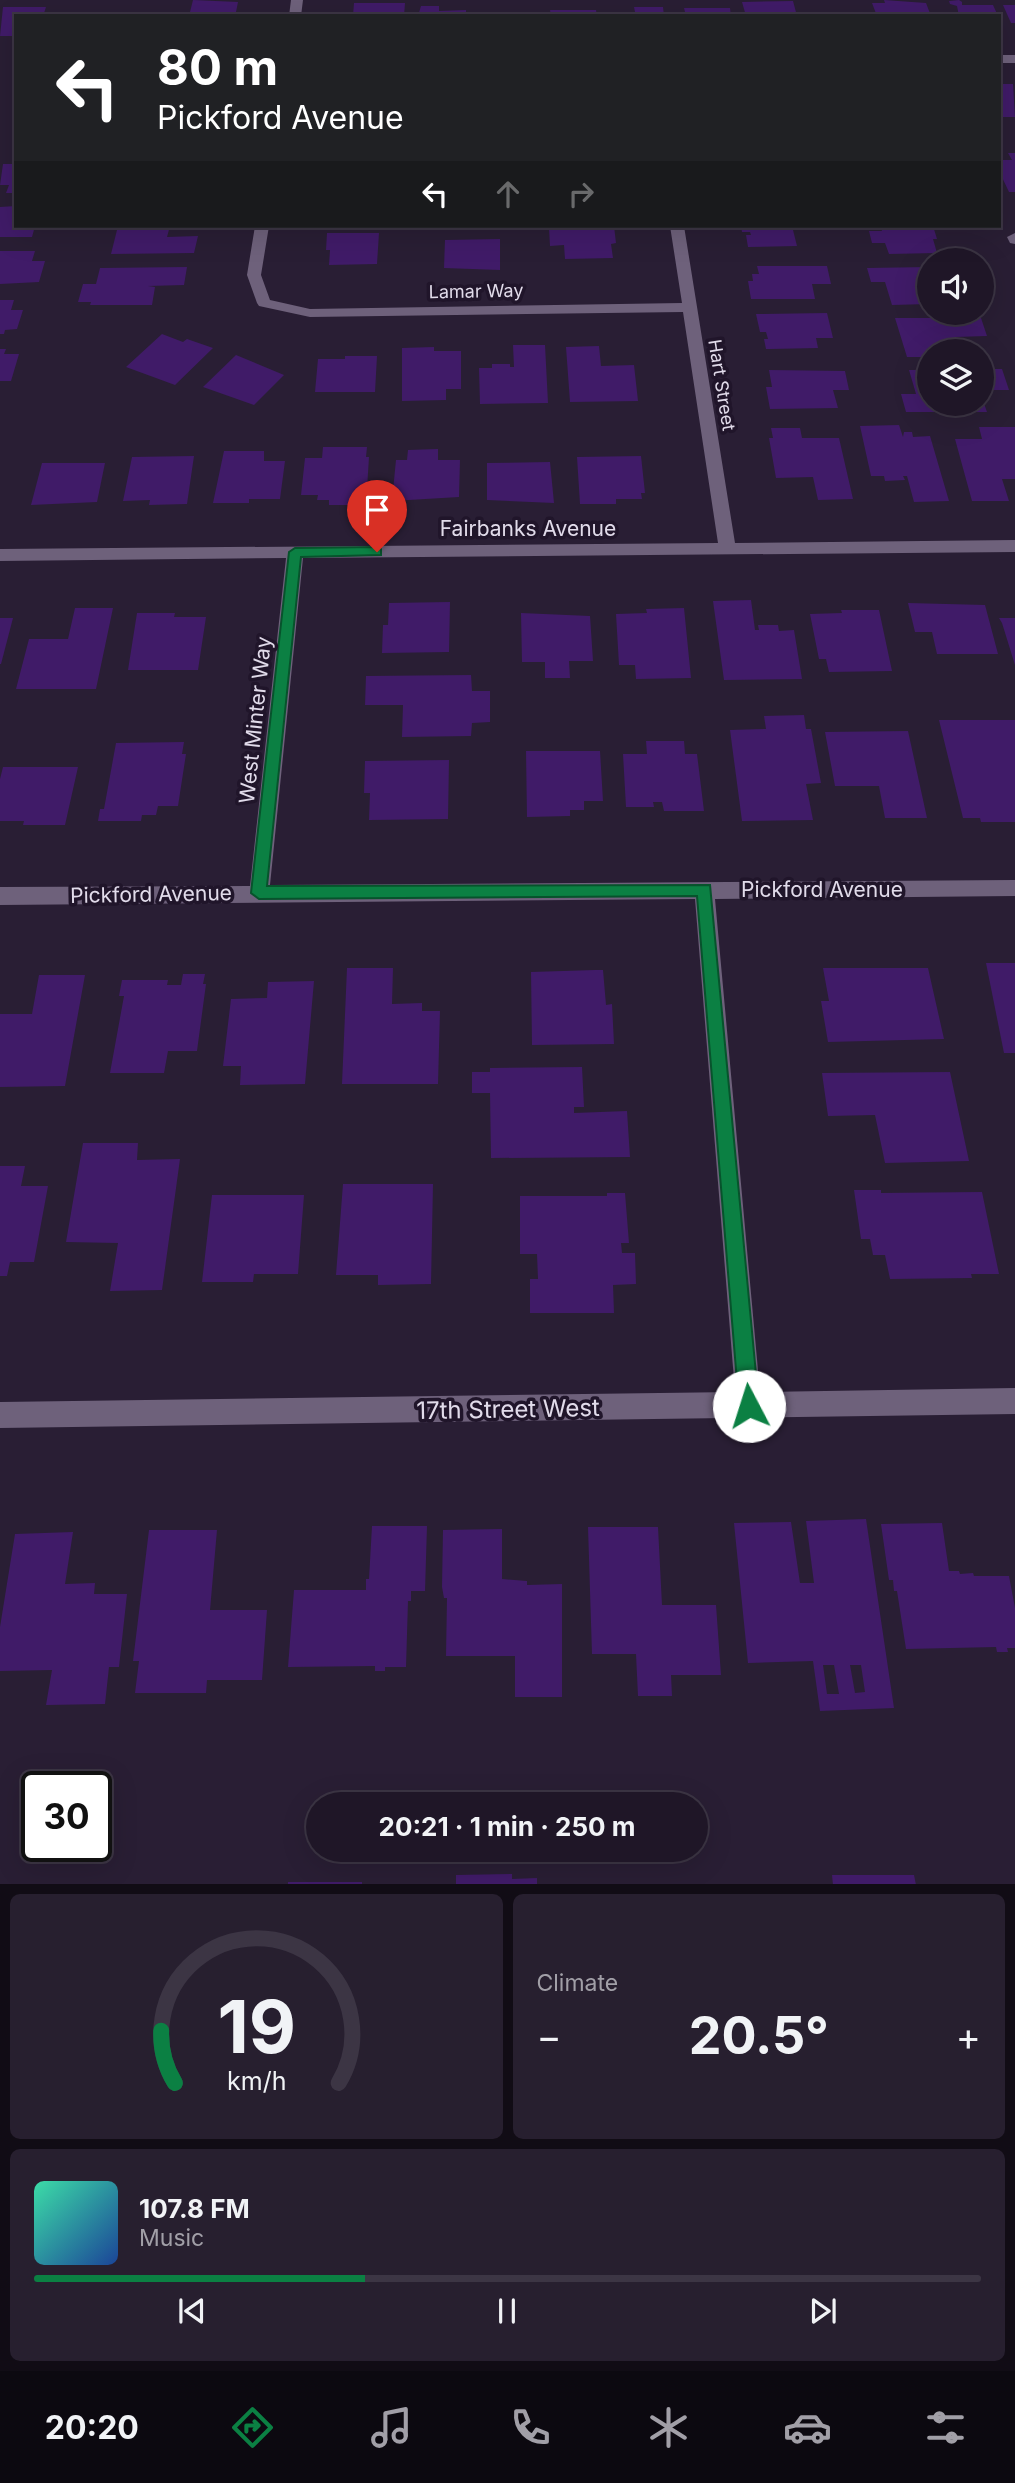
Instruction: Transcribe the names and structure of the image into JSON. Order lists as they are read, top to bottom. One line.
{"streets":{"street":["Lamar Way","Hart Street","Fairbanks Avenue","West Minter Way","Pickford Avenue","17th Street West"]},"crossings":[["Lamar Way","Hart Street"],["Hart Street","Fairbanks Avenue"],["Fairbanks Avenue","West Minter Way"],["West Minter Way","Pickford Avenue"]],"page":{"turn":["80 m","Pickford Avenue"],"limit":"30","trip":"20:21 · 1 min · 250 m","tile":"Climate","heat":["−","20.5°","+"],"song":["107.8 FM","Music"],"tabs":"20:20","gauge":["19","km/h"]}}
